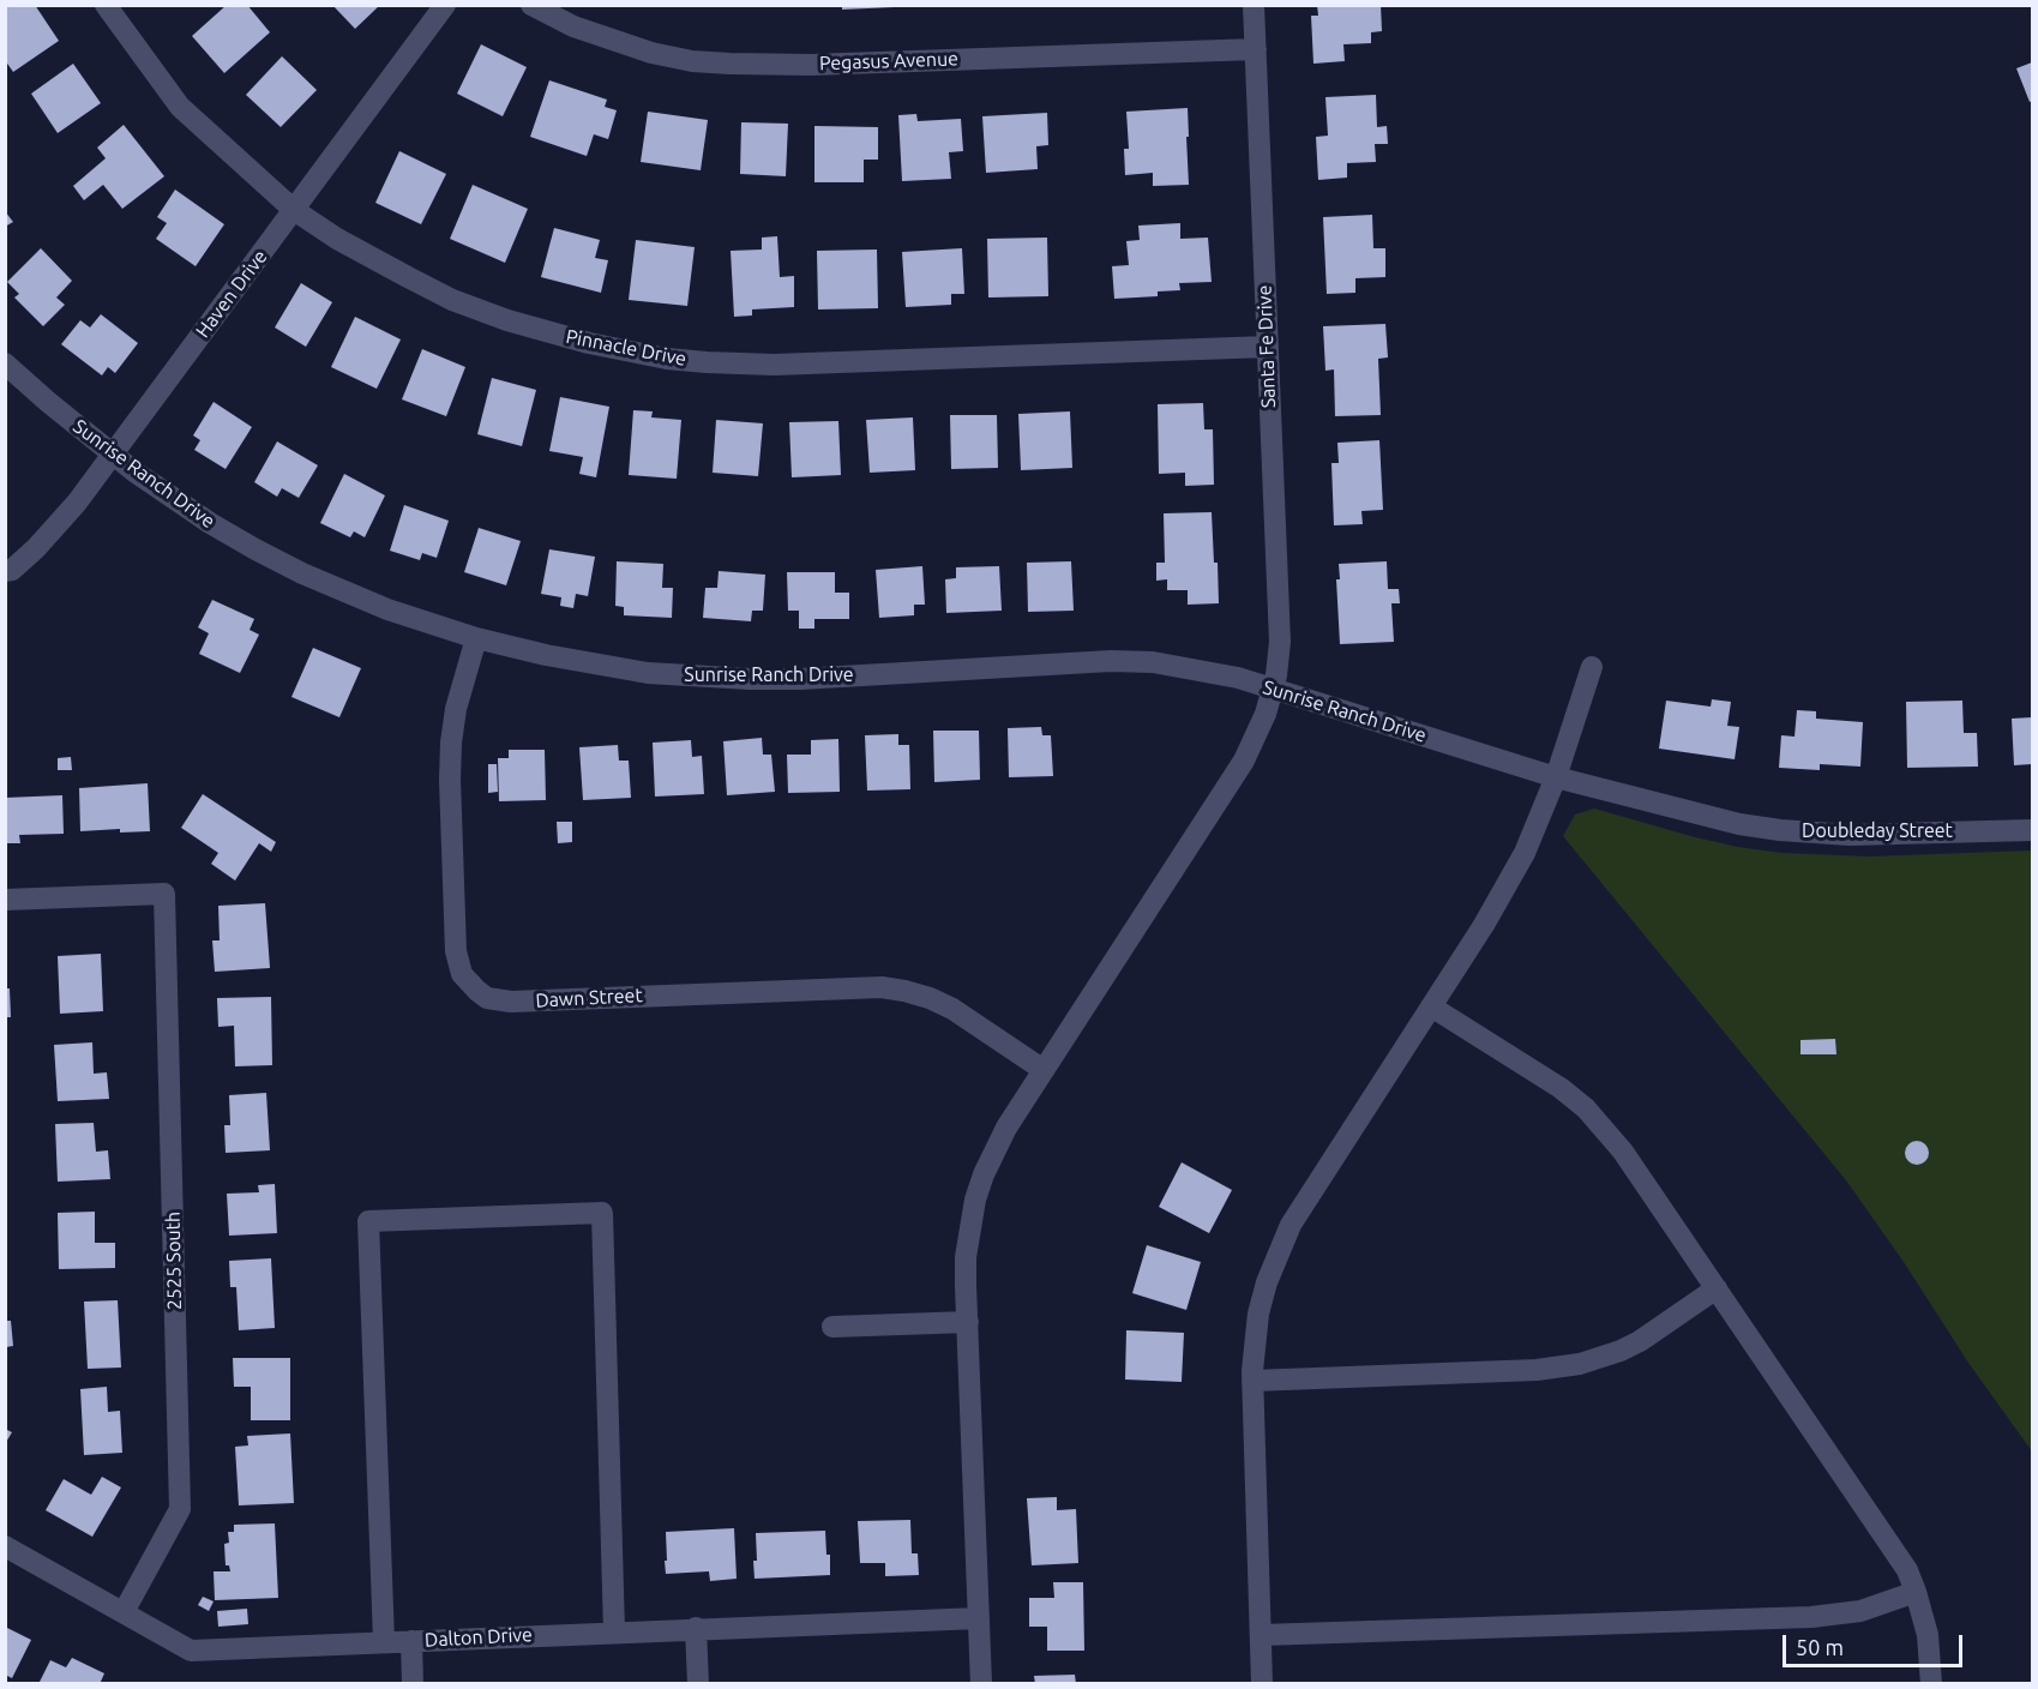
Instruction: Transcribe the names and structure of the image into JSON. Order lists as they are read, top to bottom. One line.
{"streets":{"street":["Pegasus Avenue","Haven Drive","Santa Fe Drive","Pinnacle Drive","Sunrise Ranch Drive","Doubleday Street","Dawn Street","2525 South","Dalton Drive"]},"crossings":[["Pegasus Avenue","Santa Fe Drive"],["Haven Drive","Pinnacle Drive"],["Haven Drive","Sunrise Ranch Drive"],["Santa Fe Drive","Pinnacle Drive"],["Santa Fe Drive","Sunrise Ranch Drive"],["Santa Fe Drive","Dawn Street"],["Santa Fe Drive","Dalton Drive"],["Sunrise Ranch Drive","Doubleday Street"],["Sunrise Ranch Drive","Dawn Street"],["2525 South","Dalton Drive"]],"scale_bar":"50 m"}
